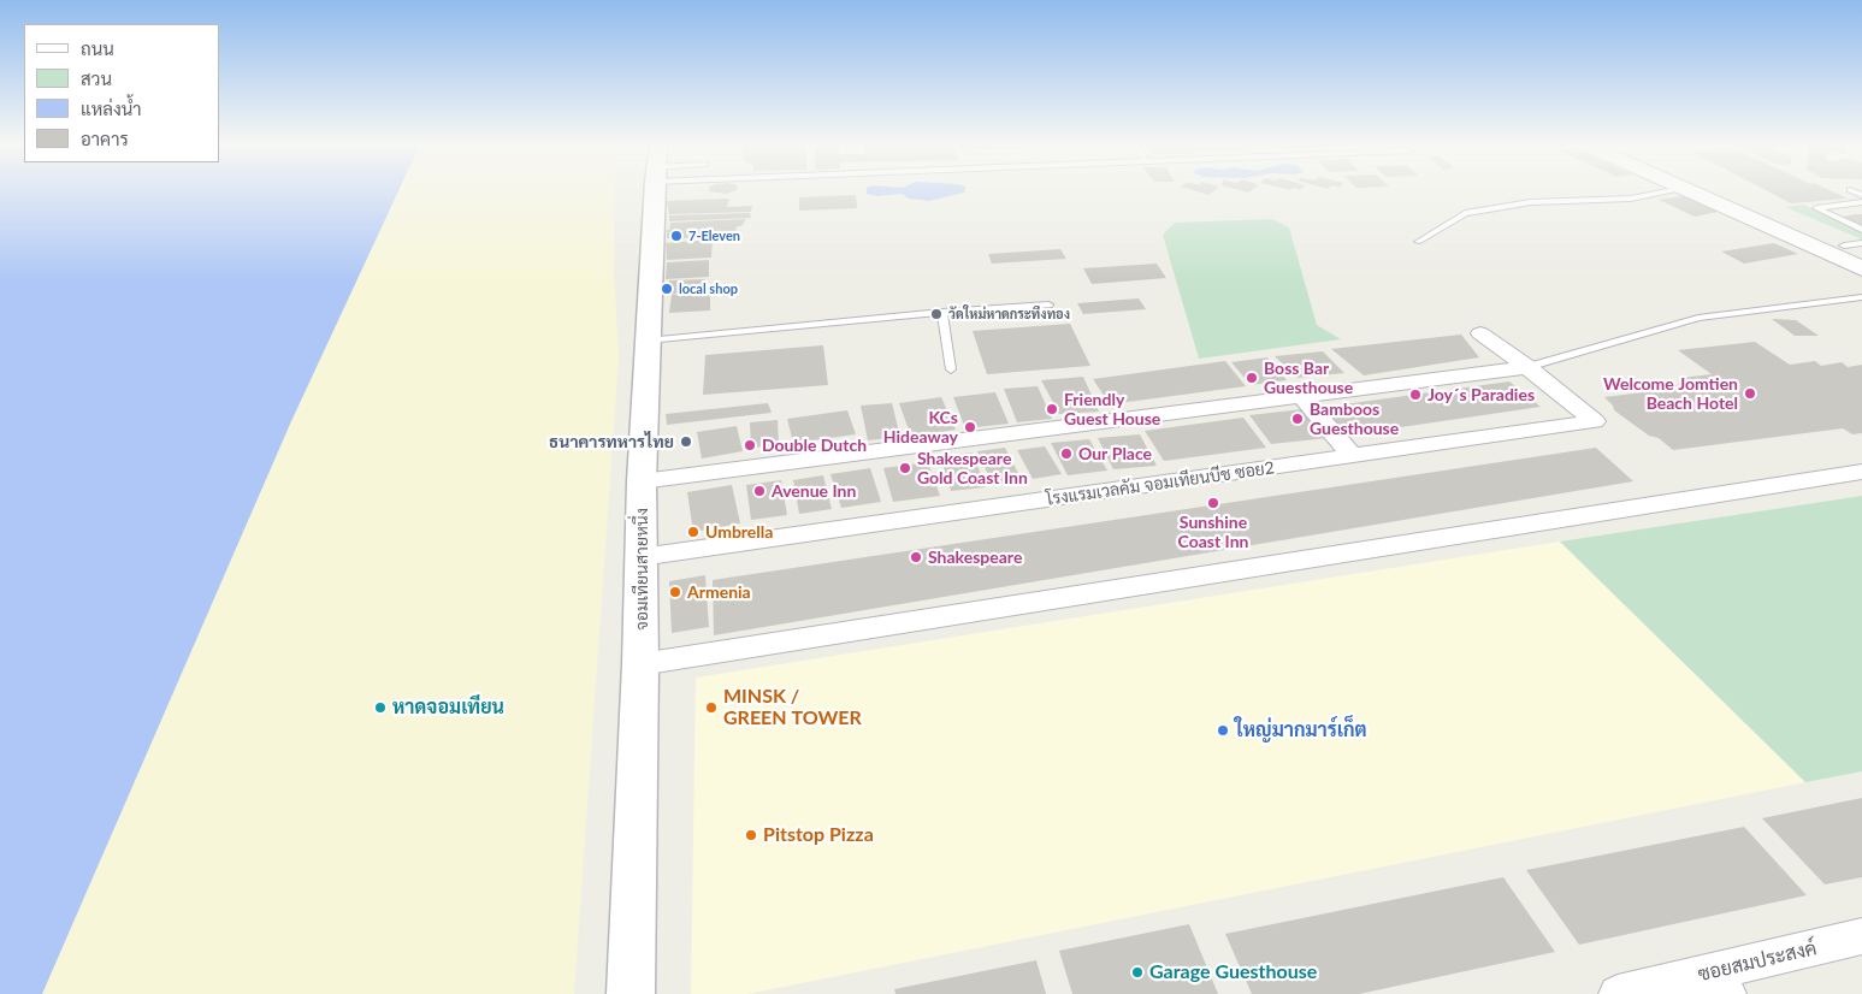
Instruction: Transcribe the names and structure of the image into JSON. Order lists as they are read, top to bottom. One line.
{"streets":{"street":["โรงแรมเวลคัม จอมเทียนบีช ซอย2","จอมเทียนสายหนึ่ง","ซอยสมประสงค์"]},"crossings":[["โรงแรมเวลคัม จอมเทียนบีช ซอย2","จอมเทียนสายหนึ่ง"]],"places":["7-Eleven","local shop","วัดใหม่หาดกระทึงทอง","Boss Bar Guesthouse","Welcome Jomtien Beach Hotel","Joy´s Paradies","Friendly Guest House","Bamboos Guesthouse","KCs Hideaway","ธนาคารทหารไทย","Double Dutch","Our Place","Shakespeare Gold Coast Inn","Avenue Inn","Sunshine Coast Inn","Umbrella","Shakespeare","Armenia","หาดจอมเทียน","MINSK / GREEN TOWER","ใหญ่มากมาร์เก็ต","Pitstop Pizza","Garage Guesthouse"],"legend":["ถนน","สวน","แหล่งน้ำ","อาคาร"]}
